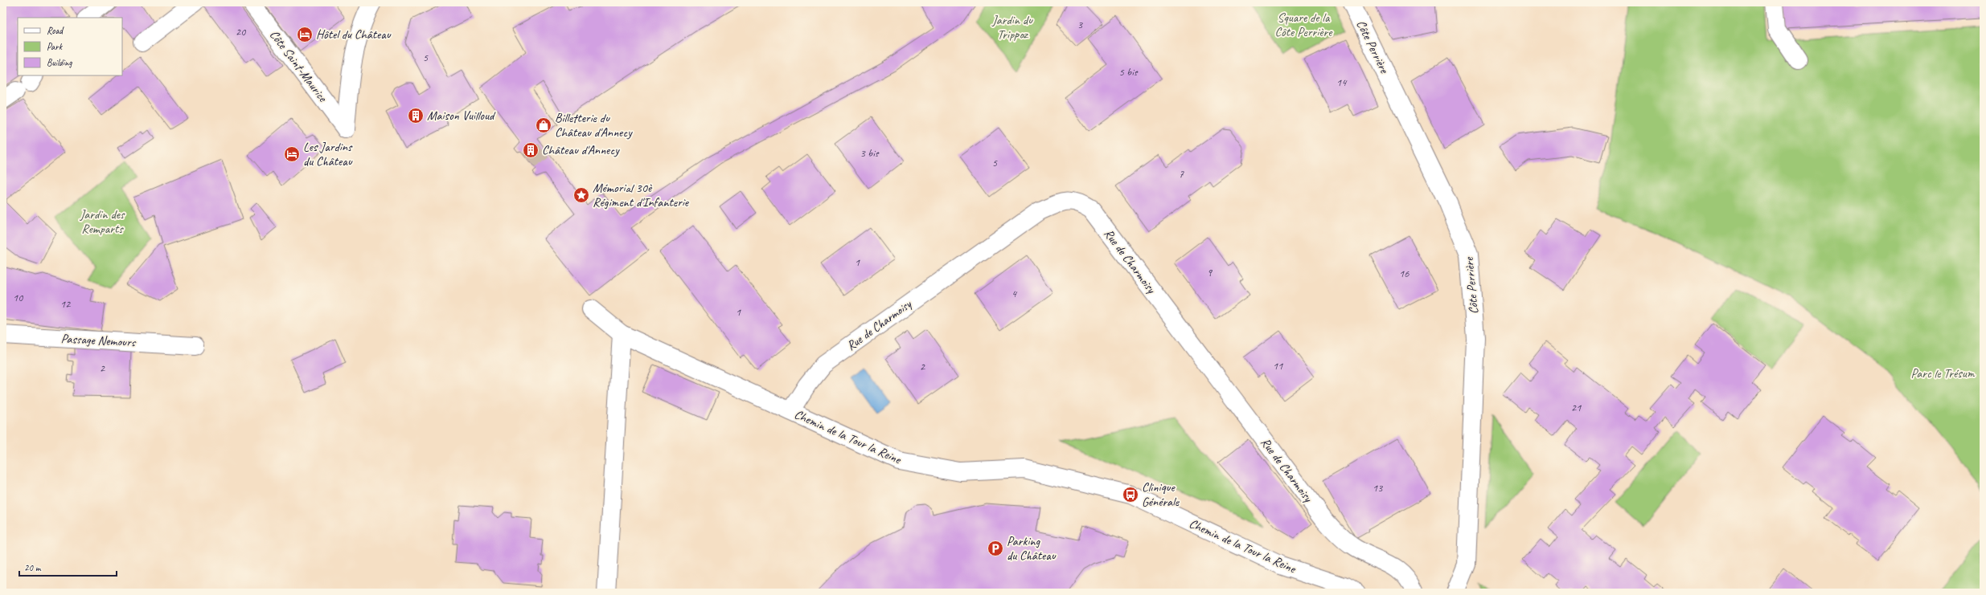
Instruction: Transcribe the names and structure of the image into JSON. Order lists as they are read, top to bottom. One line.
{"streets":{"street":["Côte Perrière","Côte Saint-Maurice","Rue de Charmoisy","Passage Nemours","Chemin de la Tour la Reine"]},"crossings":[["Rue de Charmoisy","Chemin de la Tour la Reine"]],"parks":["Square de la Côte Perrière","Jardin du Trippoz","Jardin des Remparts","Parc le Trésum"],"places":{"hotel":["Hôtel du Château","Les Jardins du Château"],"building":["Maison Vuilloud","Château d'Annecy"],"shop":["Billetterie du Château d'Annecy"],"place":["Mémorial 30è Régiment d'Infanterie"],"bus stop":["Clinique Générale"],"parking":["Parking du Château"]},"house_numbers":["3","20","5","5 bis","14","3 bis","5","7","1","9","16","4","10","12","1","11","2","2","21","13"],"legend":["Road","Park","Building"],"scale_bar":"20 m"}
